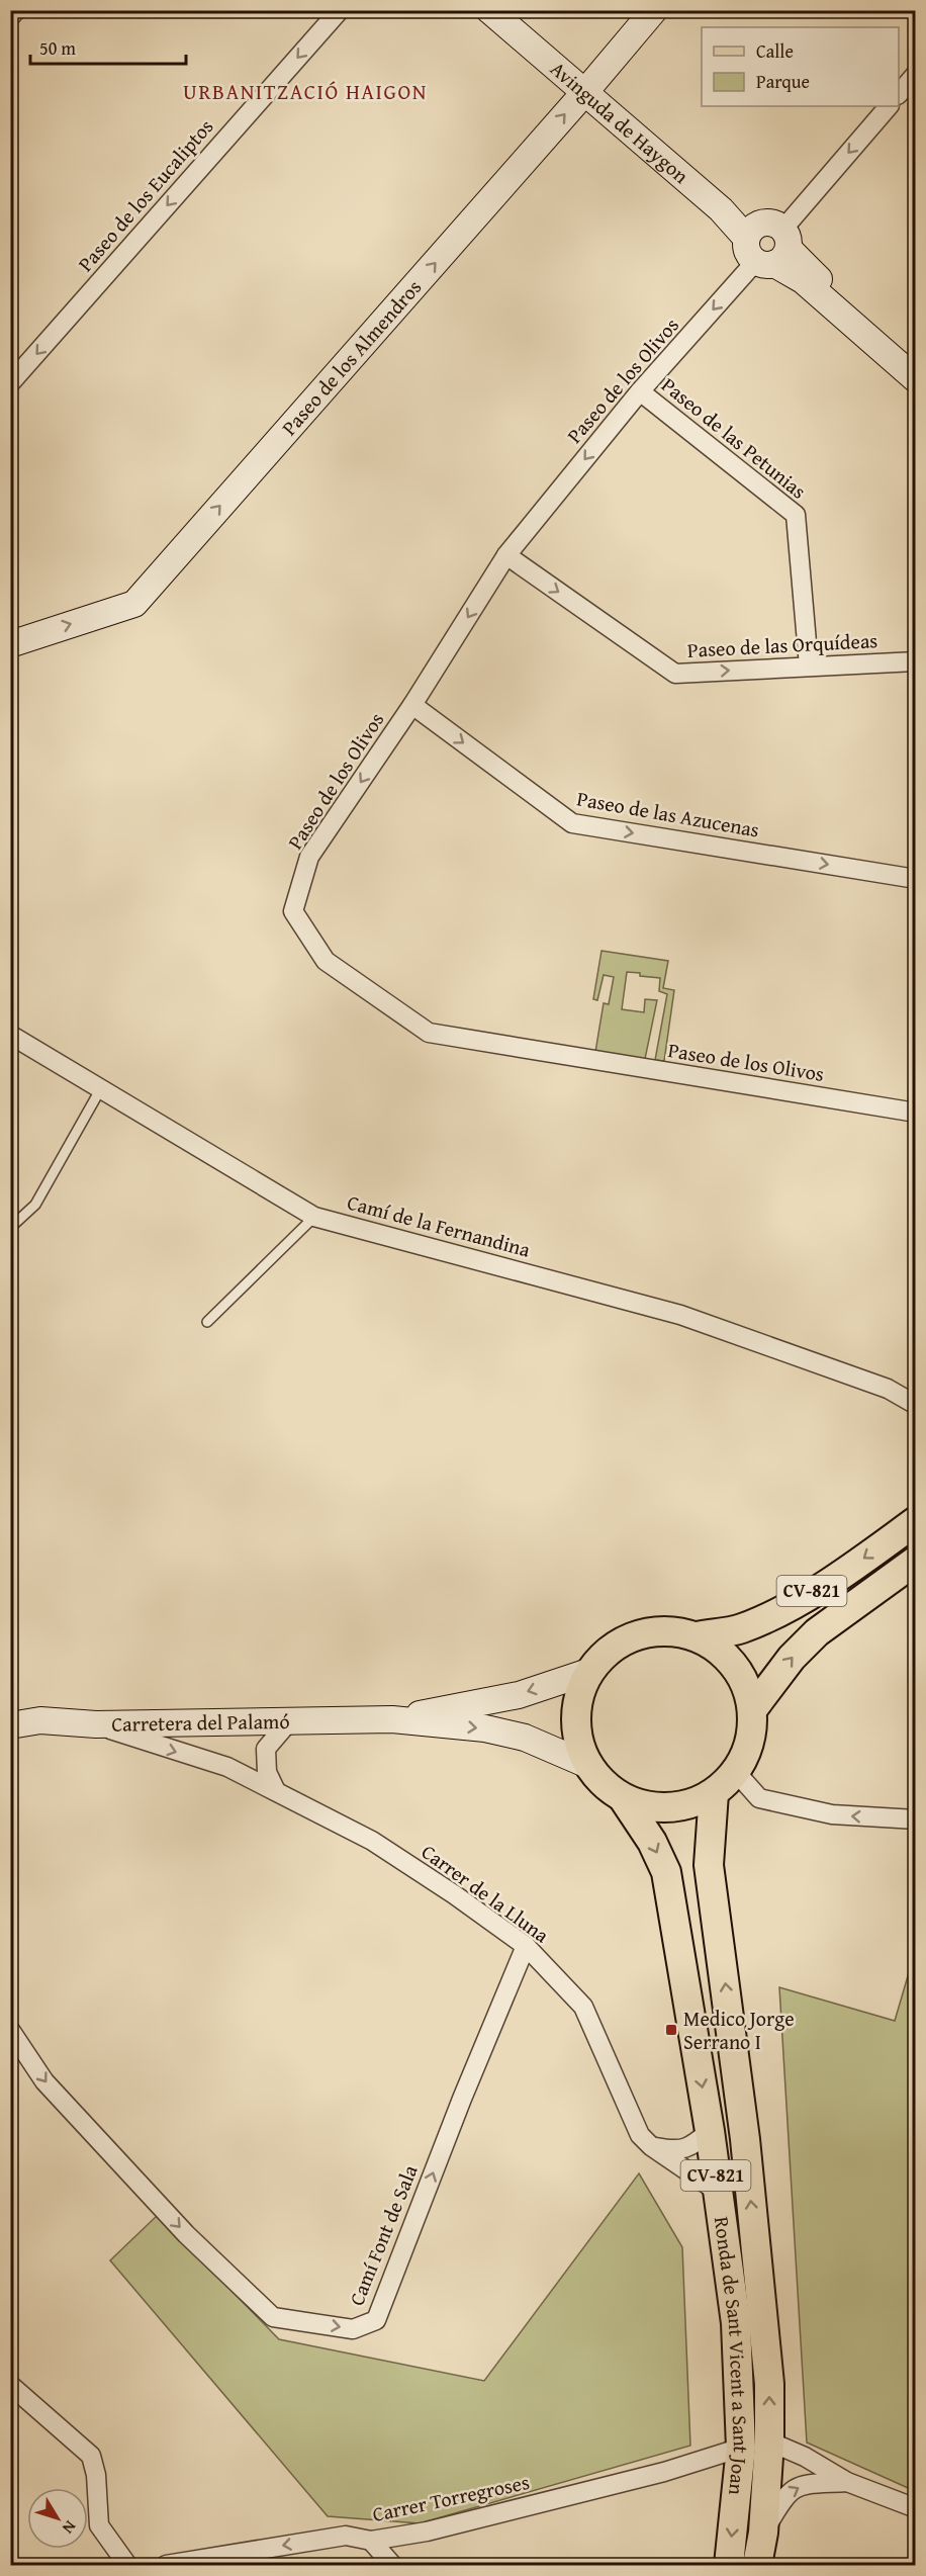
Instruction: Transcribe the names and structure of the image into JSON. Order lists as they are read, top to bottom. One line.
{"streets":{"main road":["CV-821","Ronda de Sant Vicent a Sant Joan"],"street":["Avinguda de Haygon","Paseo de los Eucaliptos","Paseo de los Almendros","Paseo de los Olivos","Paseo de las Petunias","Paseo de las Orquídeas","Paseo de las Azucenas","Camí de la Fernandina","Carretera del Palamó","Carrer de la Lluna","Camí Font de Sala","Carrer Torregroses"]},"crossings":[["Avinguda de Haygon","Paseo de los Almendros"],["Paseo de los Olivos","Paseo de las Petunias"],["Paseo de los Olivos","Paseo de las Orquídeas"],["Paseo de los Olivos","Paseo de las Azucenas"],["Paseo de las Petunias","Paseo de las Orquídeas"],["CV-821","Carretera del Palamó"],["CV-821","Ronda de Sant Vicent a Sant Joan"],["Carretera del Palamó","Carrer de la Lluna"],["Carretera del Palamó","Ronda de Sant Vicent a Sant Joan"],["Carrer de la Lluna","Camí Font de Sala"],["Ronda de Sant Vicent a Sant Joan","Carrer Torregroses"]],"one_way":["Paseo de los Eucaliptos","Paseo de los Almendros","Paseo de las Orquídeas","Paseo de las Azucenas","Carrer Torregroses"],"districts":["URBANITZACIÓ HAIGON"],"places":{"transit":["Medico Jorge Serrano I"]},"legend":["Calle","Parque"],"scale_bar":"50 m","north":"bottom right"}
